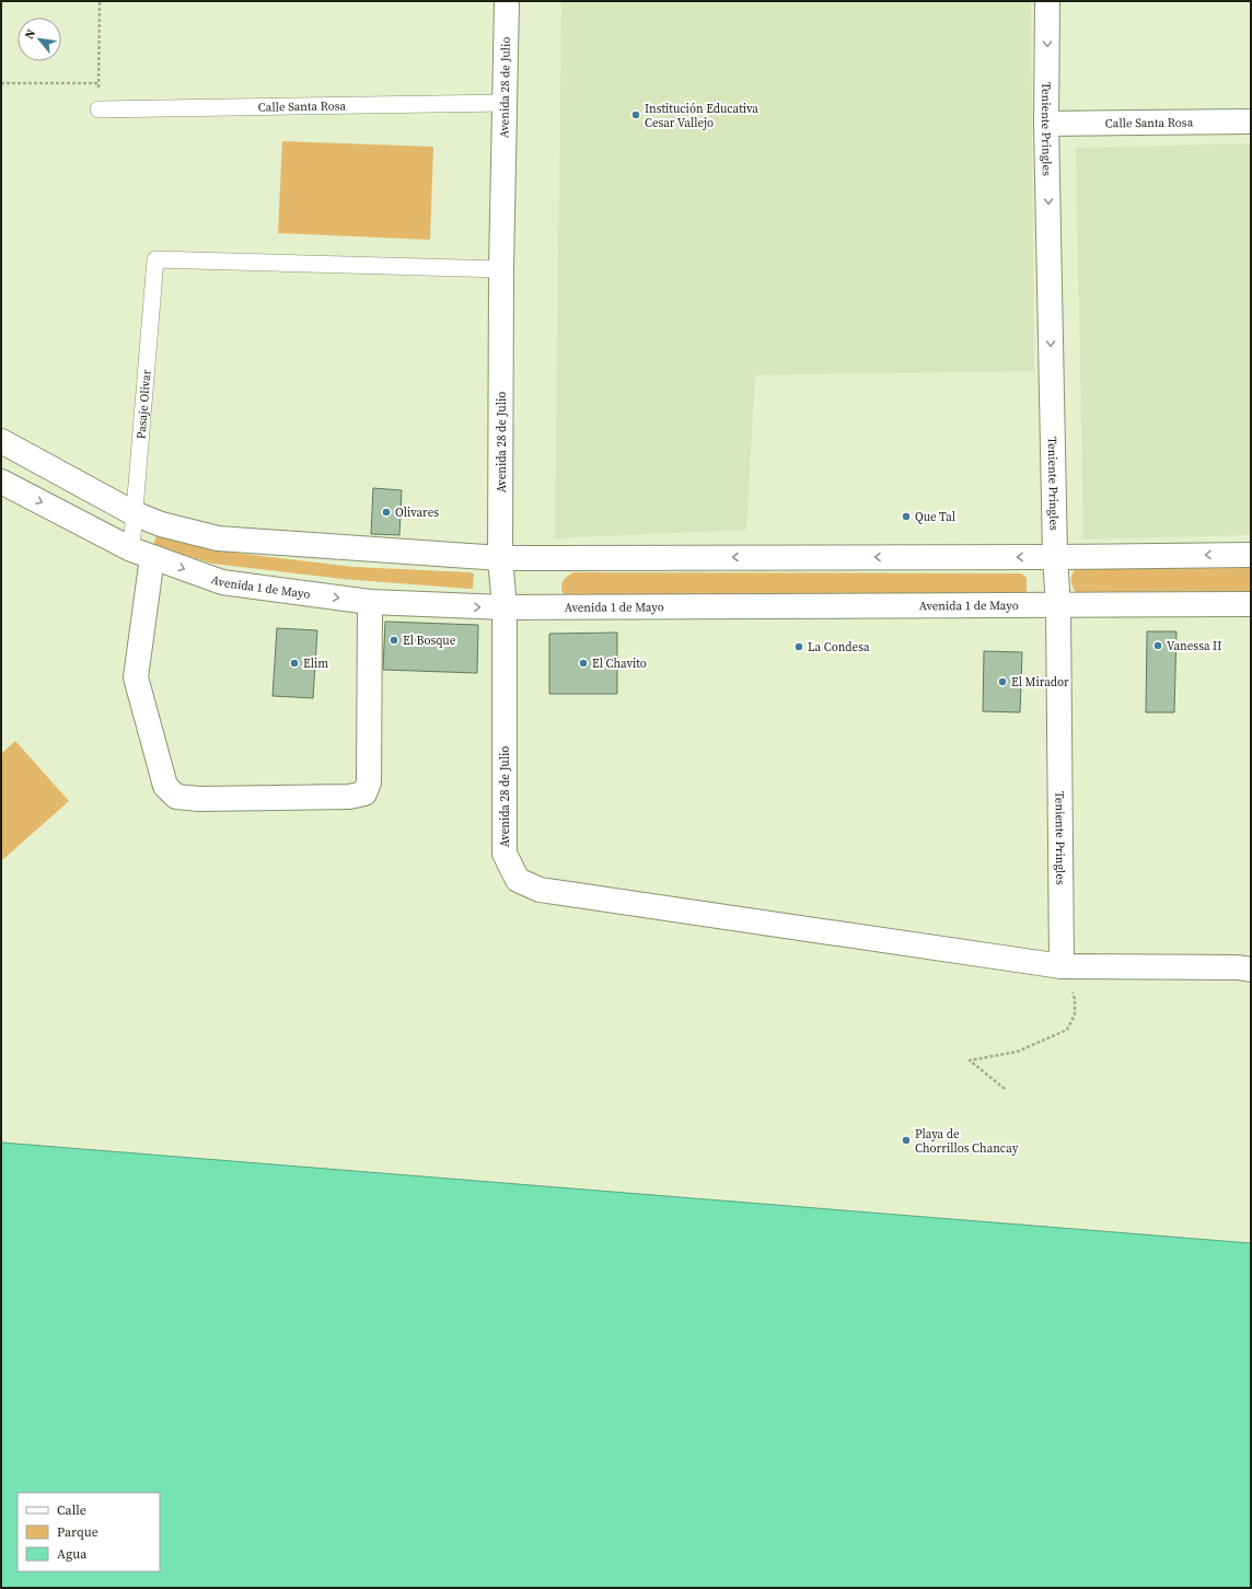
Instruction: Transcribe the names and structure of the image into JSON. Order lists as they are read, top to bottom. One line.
{"streets":{"street":["Avenida 28 de Julio","Calle Santa Rosa","Teniente Pringles","Avenida 1 de Mayo"],"lane":["Pasaje Olivar"]},"crossings":[["Avenida 28 de Julio","Calle Santa Rosa"],["Avenida 28 de Julio","Teniente Pringles"],["Avenida 28 de Julio","Pasaje Olivar"],["Avenida 28 de Julio","Avenida 1 de Mayo"],["Calle Santa Rosa","Teniente Pringles"],["Teniente Pringles","Avenida 1 de Mayo"],["Pasaje Olivar","Avenida 1 de Mayo"]],"one_way":["Teniente Pringles"],"places":["Institución Educativa Cesar Vallejo","Olivares","Que Tal","El Bosque","Vanessa II","La Condesa","Elim","El Chavito","El Mirador","Playa de Chorrillos Chancay"],"legend":["Calle","Parque","Agua"],"north":"top left"}
